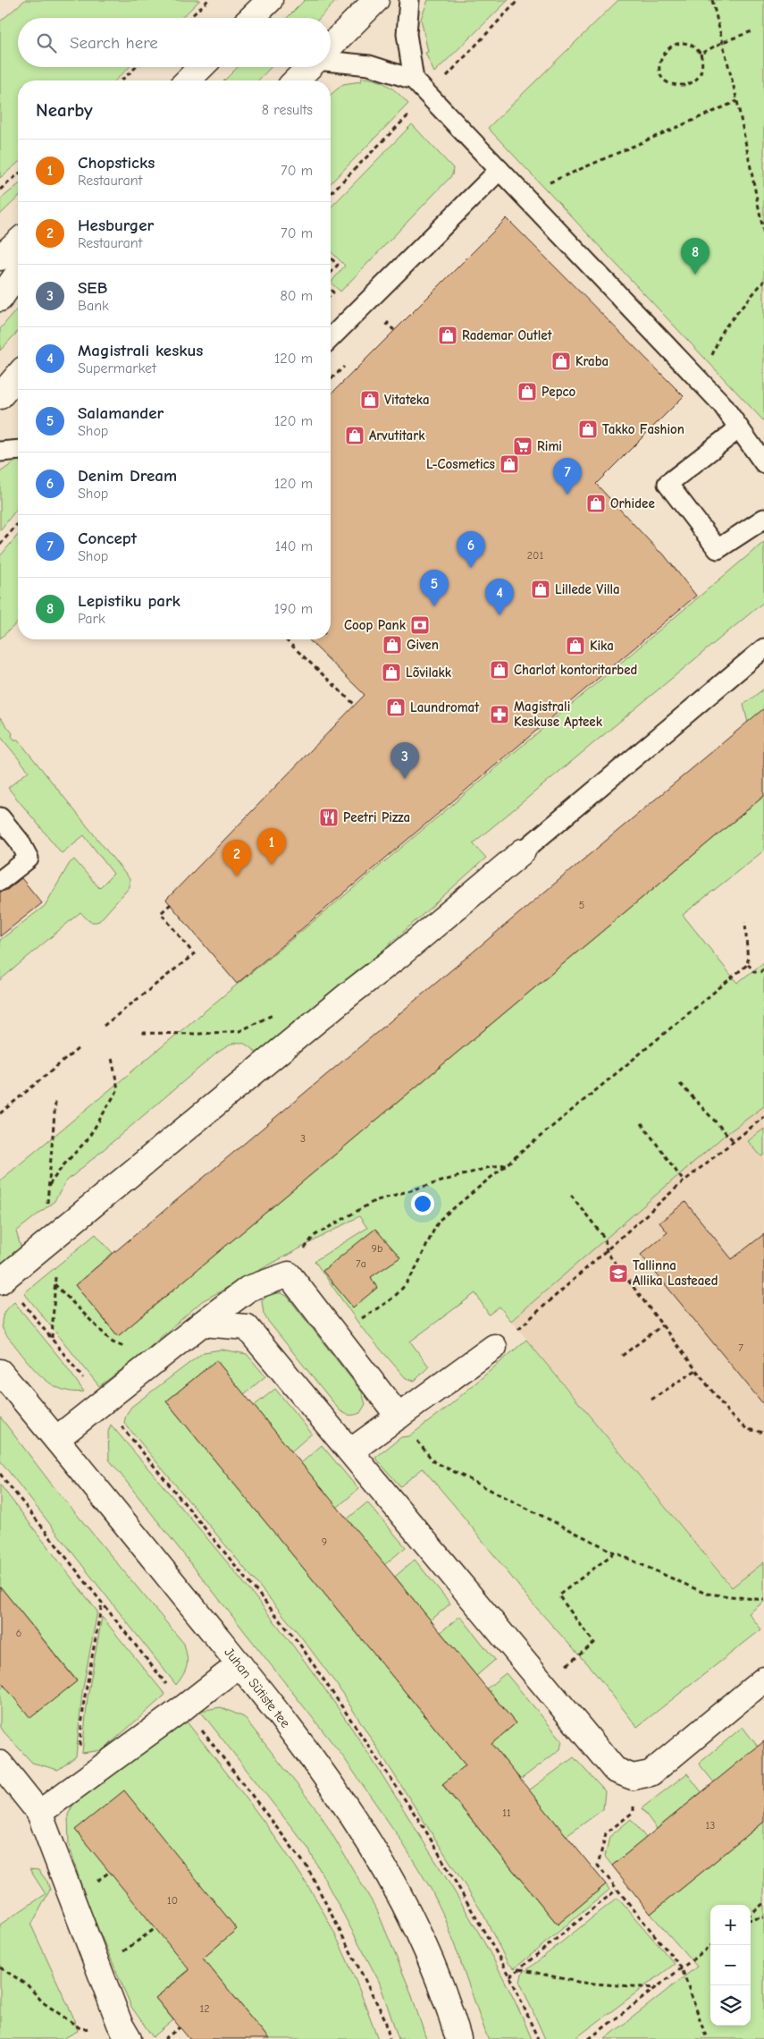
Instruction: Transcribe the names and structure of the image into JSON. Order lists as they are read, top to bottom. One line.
{"streets":{"street":["Juhan Sütiste tee"]},"places":{"shop":["Rademar Outlet","Kraba","Pepco","Vitateka","Takko Fashion","Arvutitark","L-Cosmetics","Orhidee","Lillede Villa","Given","Kika","Charlot kontoritarbed","Lõvilakk","Laundromat"],"supermarket":["Rimi"],"bank":["Coop Pank"],"pharmacy":["Magistrali Keskuse Apteek"],"restaurant":["Peetri Pizza"],"school or university":["Tallinna Allika Lasteaed"]},"house_numbers":["201","5","3","9b","7a","7","9","6","11","13","10","12"],"page":{"search":"Search here","heading":["Nearby","8 results"],"list":[{"mark":"1","name":"Chopsticks","note":"Restaurant","value":"70 m"},{"mark":"2","name":"Hesburger","note":"Restaurant","value":"70 m"},{"mark":"3","name":"SEB","note":"Bank","value":"80 m"},{"mark":"4","name":"Magistrali keskus","note":"Supermarket","value":"120 m"},{"mark":"5","name":"Salamander","note":"Shop","value":"120 m"},{"mark":"6","name":"Denim Dream","note":"Shop","value":"120 m"},{"mark":"7","name":"Concept","note":"Shop","value":"140 m"},{"mark":"8","name":"Lepistiku park","note":"Park","value":"190 m"}],"pins":["8","7","6","5","4","3","1","2"],"map_buttons":["+","−"]}}
